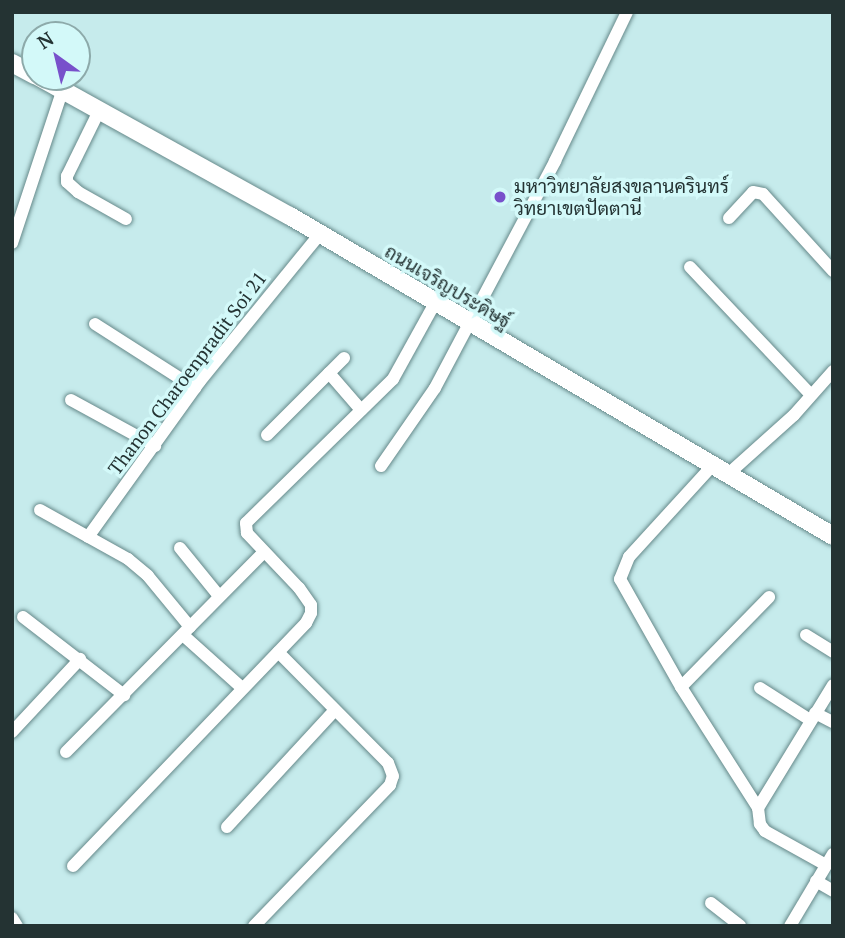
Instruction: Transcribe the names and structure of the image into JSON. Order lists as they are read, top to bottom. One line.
{"streets":{"main road":["ถนนเจริญประดิษฐ์"],"street":["Thanon Charoenpradit Soi 21"]},"crossings":[["ถนนเจริญประดิษฐ์","Thanon Charoenpradit Soi 21"]],"places":["มหาวิทยาลัยสงขลานครินทร์ วิทยาเขตปัตตานี"],"north":"top left"}
